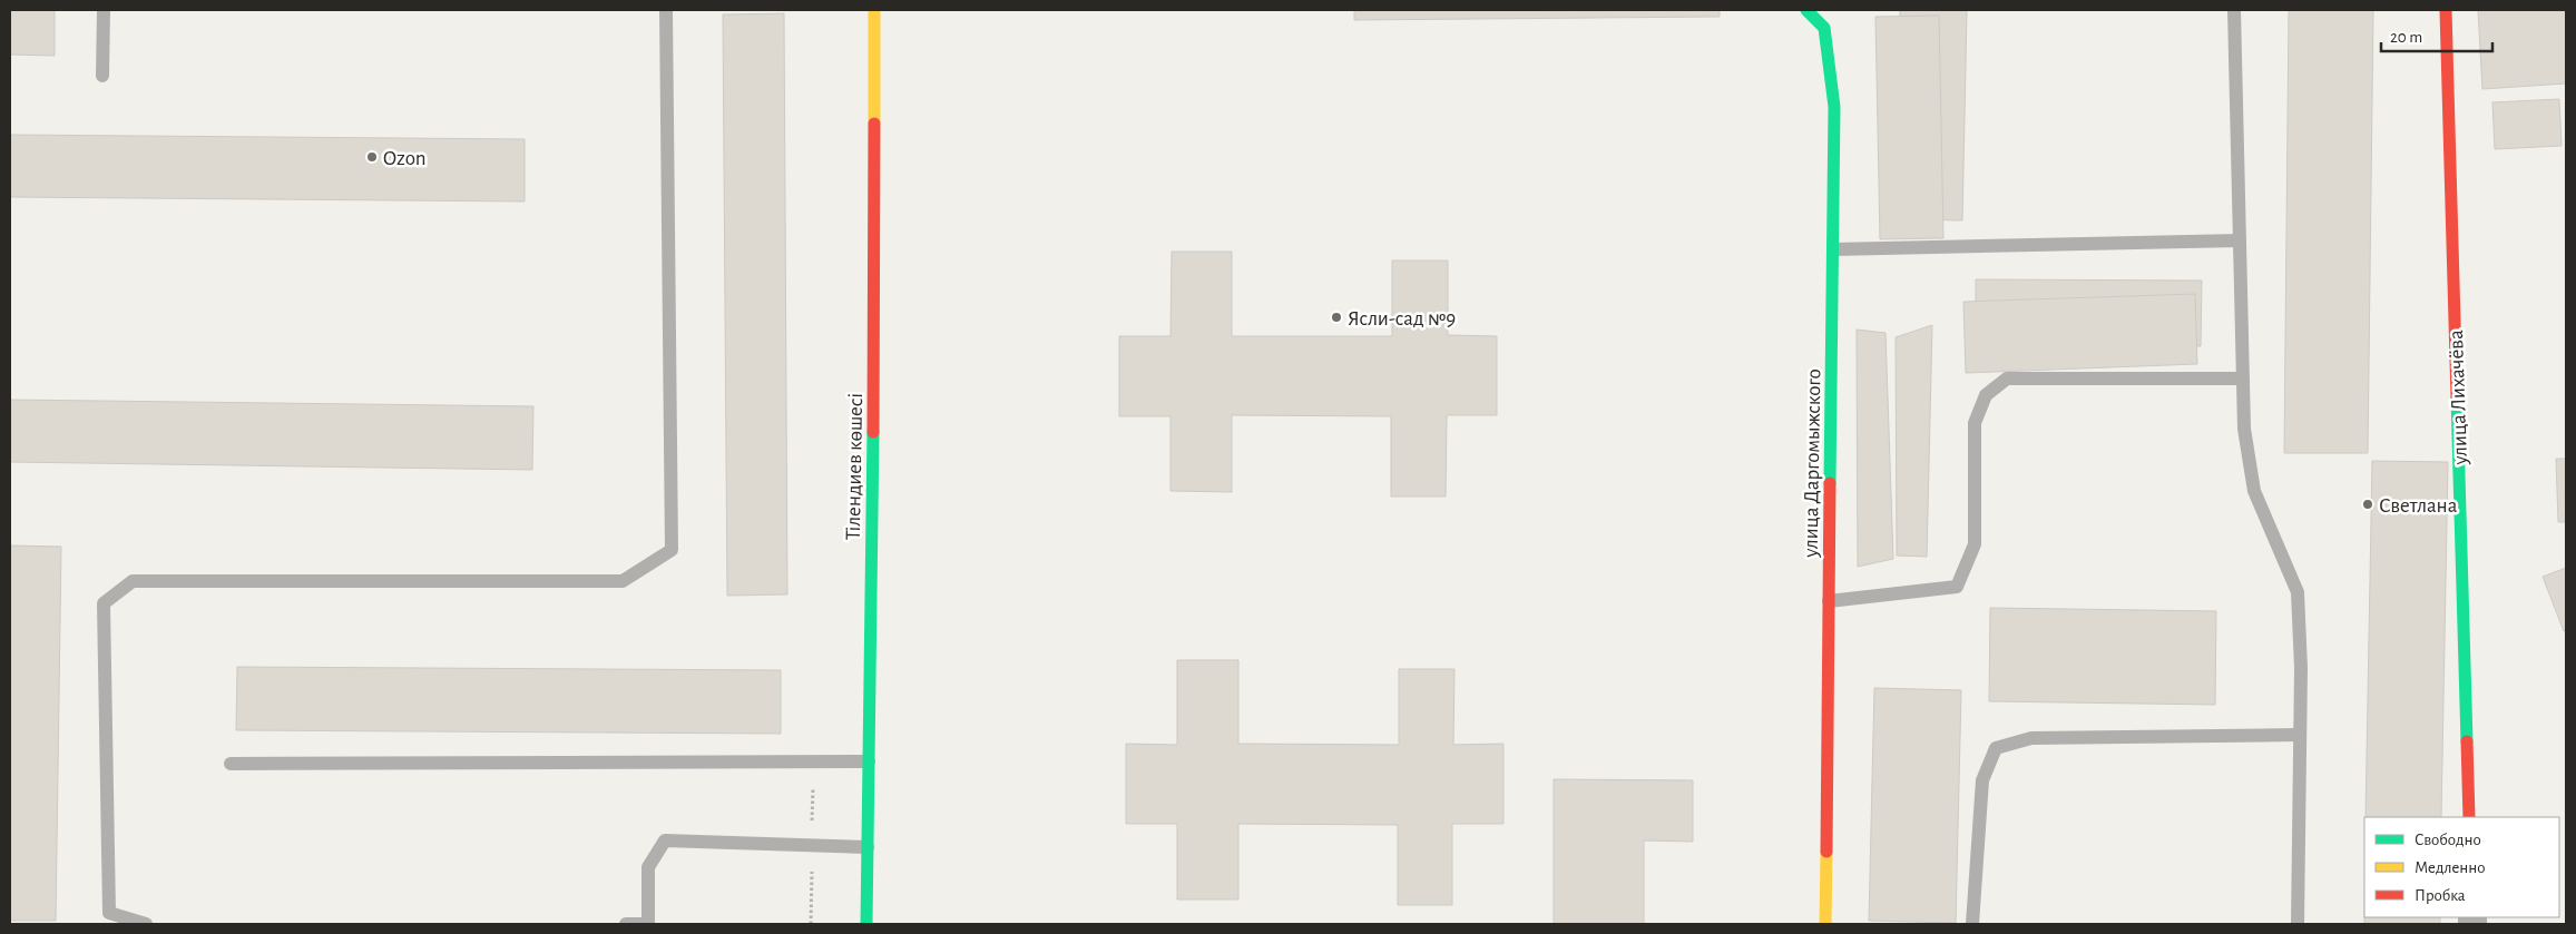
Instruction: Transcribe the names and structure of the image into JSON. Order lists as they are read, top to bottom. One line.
{"streets":{"street":["улица Лихачёва","улица Даргомыжского","Тілендиев көшесі"]},"places":["Ozon","Ясли-сад №9","Светлана"],"legend":["Свободно","Медленно","Пробка"],"scale_bar":"20 m"}
